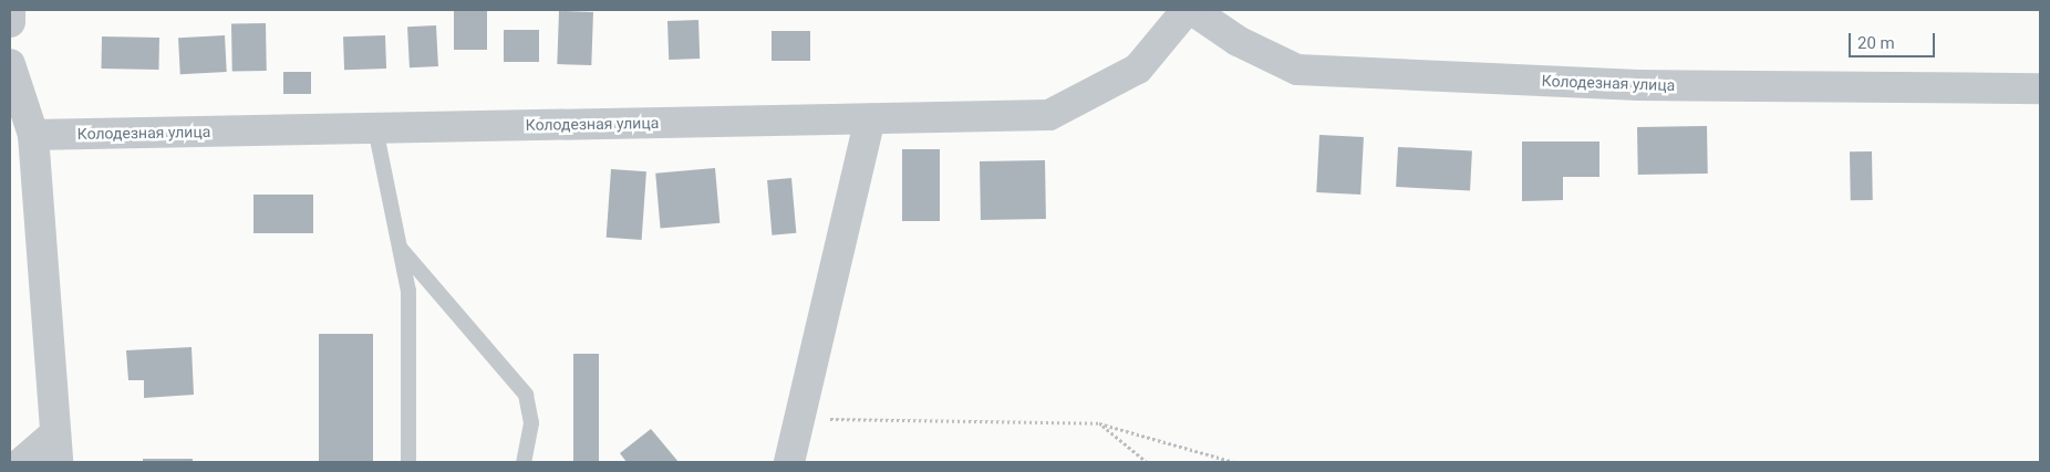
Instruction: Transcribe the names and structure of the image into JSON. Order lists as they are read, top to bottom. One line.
{"streets":{"street":["Колодезная улица"]},"scale_bar":"20 m"}
